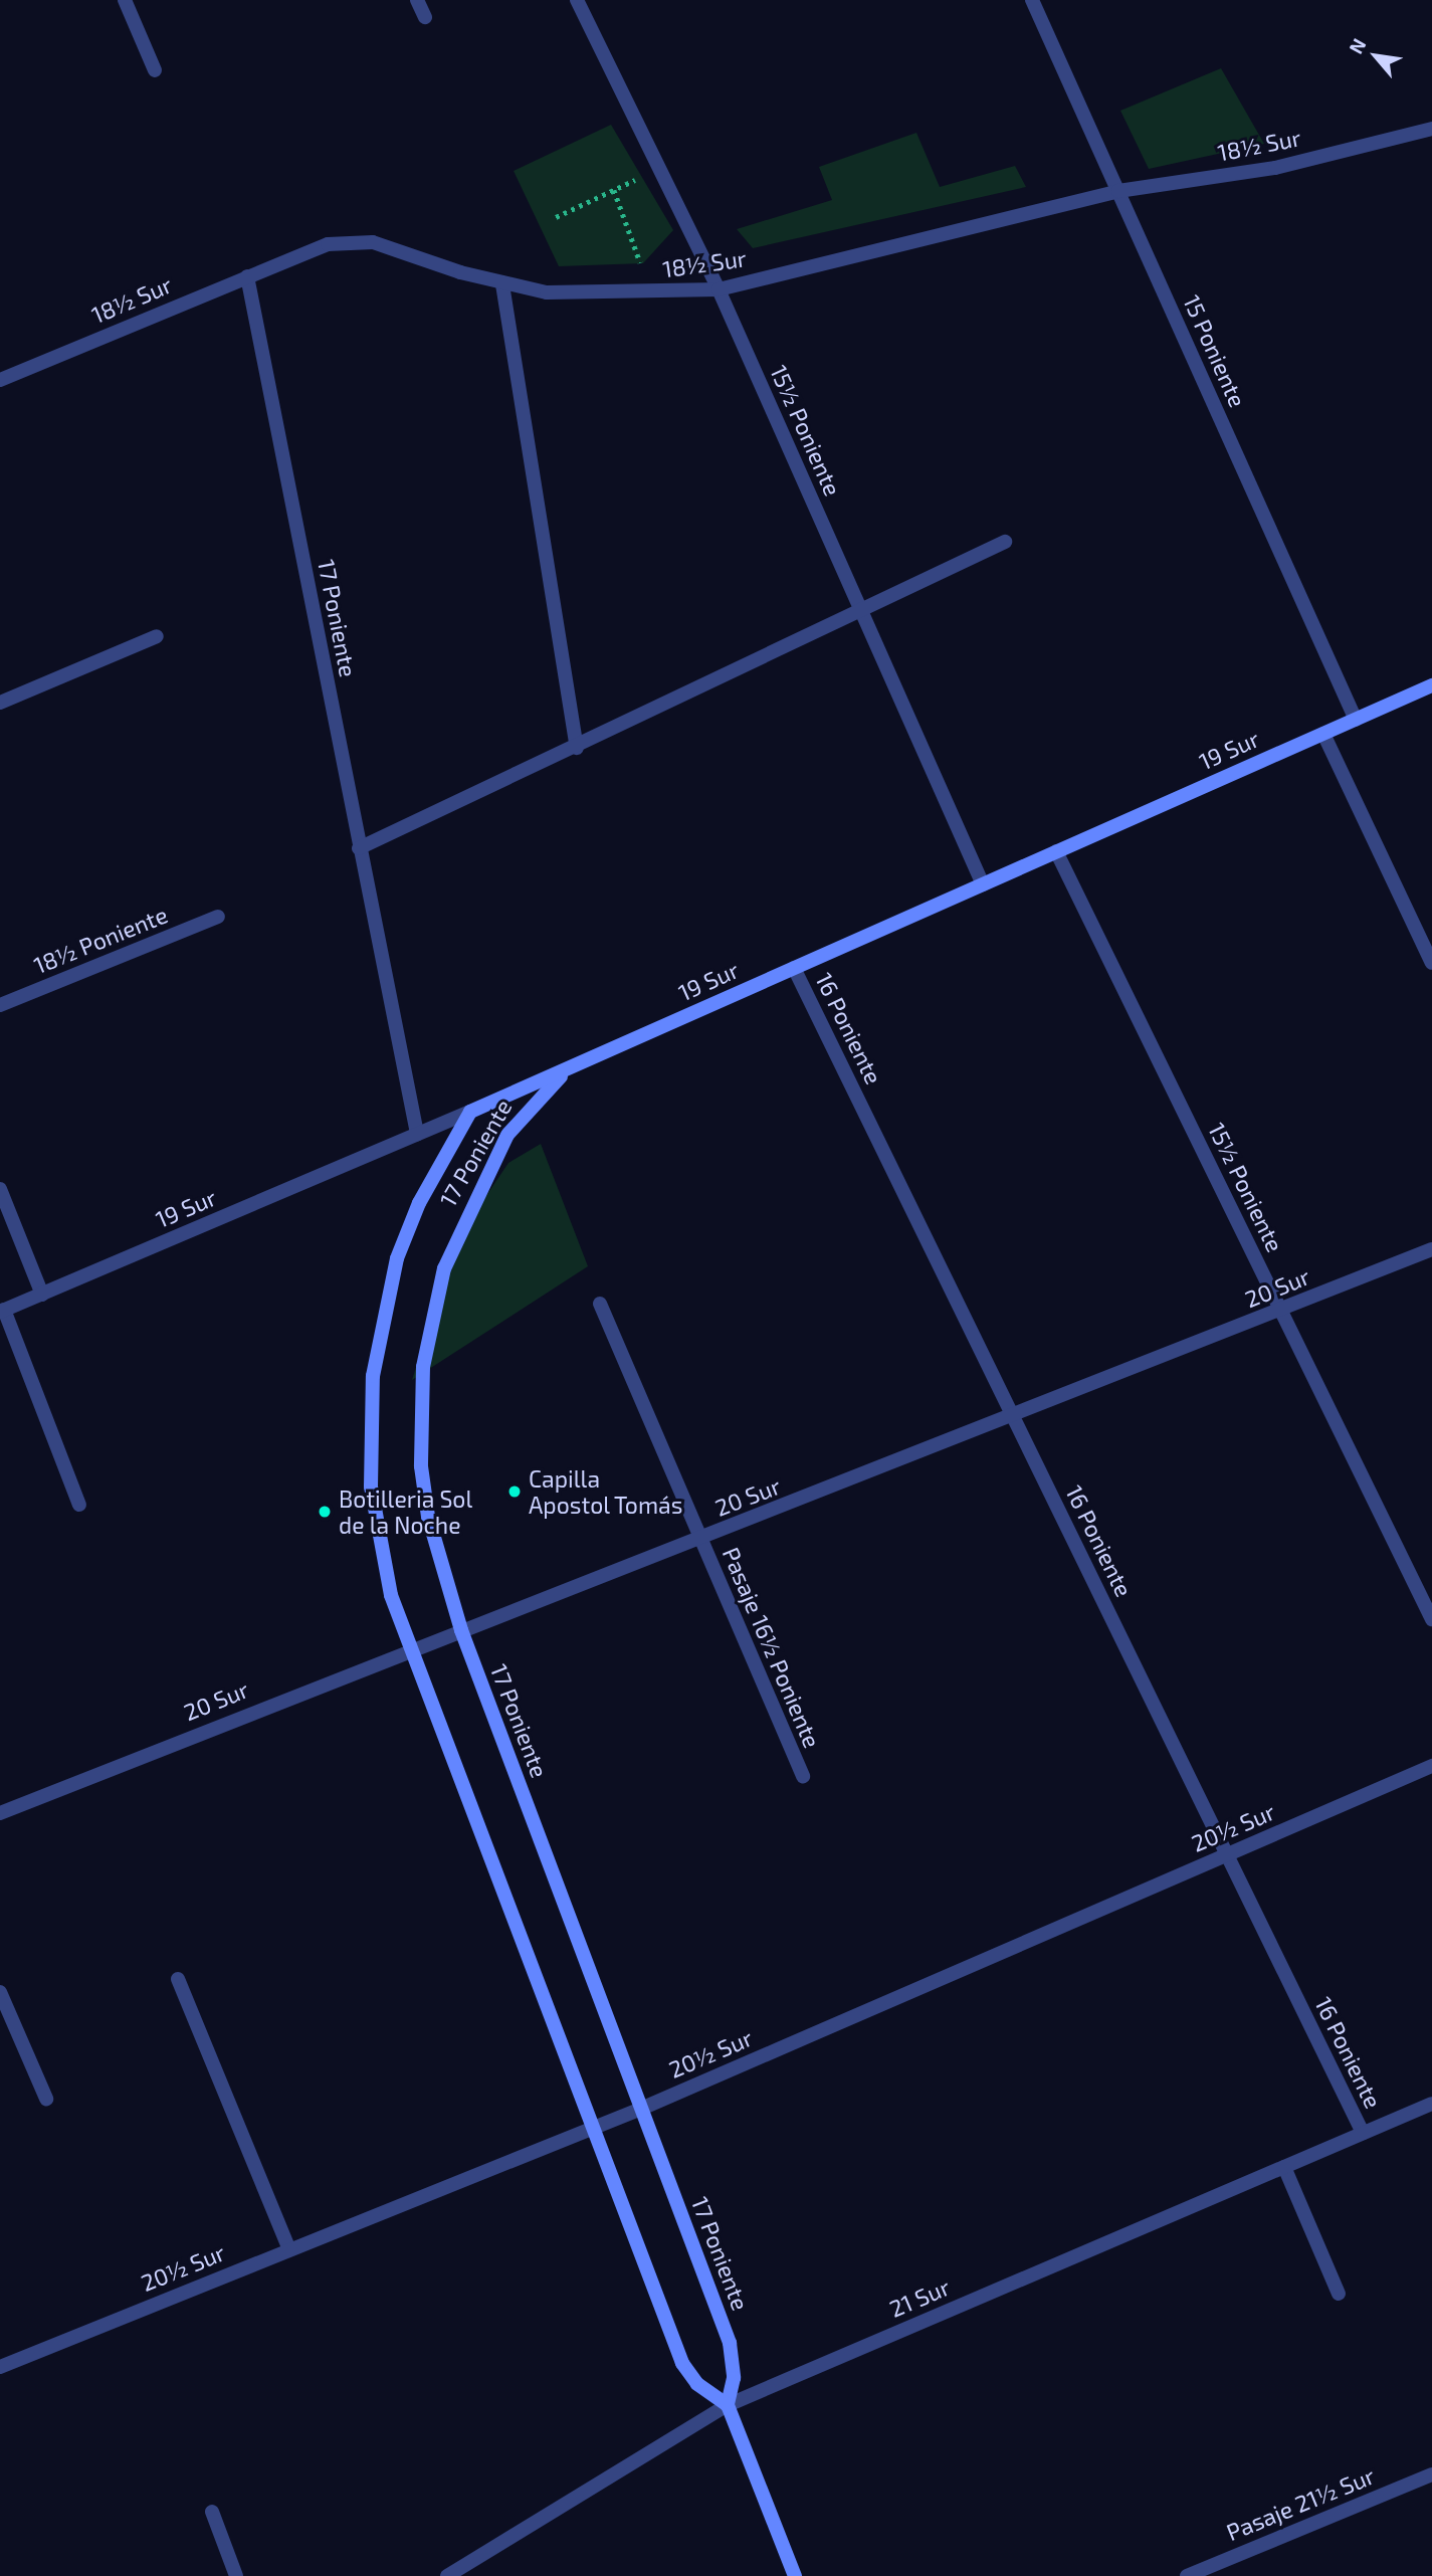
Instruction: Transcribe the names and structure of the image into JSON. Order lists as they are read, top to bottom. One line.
{"streets":{"street":["18½ Sur","15 Poniente","15½ Poniente","17 Poniente","19 Sur","18½ Poniente","16 Poniente","20 Sur","Pasaje 16½ Poniente","20½ Sur","21 Sur","Pasaje 21½ Sur"]},"crossings":[["18½ Sur","15 Poniente"],["18½ Sur","15½ Poniente"],["18½ Sur","17 Poniente"],["15 Poniente","19 Sur"],["15½ Poniente","19 Sur"],["15½ Poniente","20 Sur"],["17 Poniente","19 Sur"],["17 Poniente","20 Sur"],["17 Poniente","20½ Sur"],["17 Poniente","21 Sur"],["19 Sur","16 Poniente"],["16 Poniente","20 Sur"],["16 Poniente","20½ Sur"],["16 Poniente","21 Sur"],["20 Sur","Pasaje 16½ Poniente"]],"places":["Capilla Apostol Tomás","Botilleria Sol de la Noche"],"north":"top left"}
